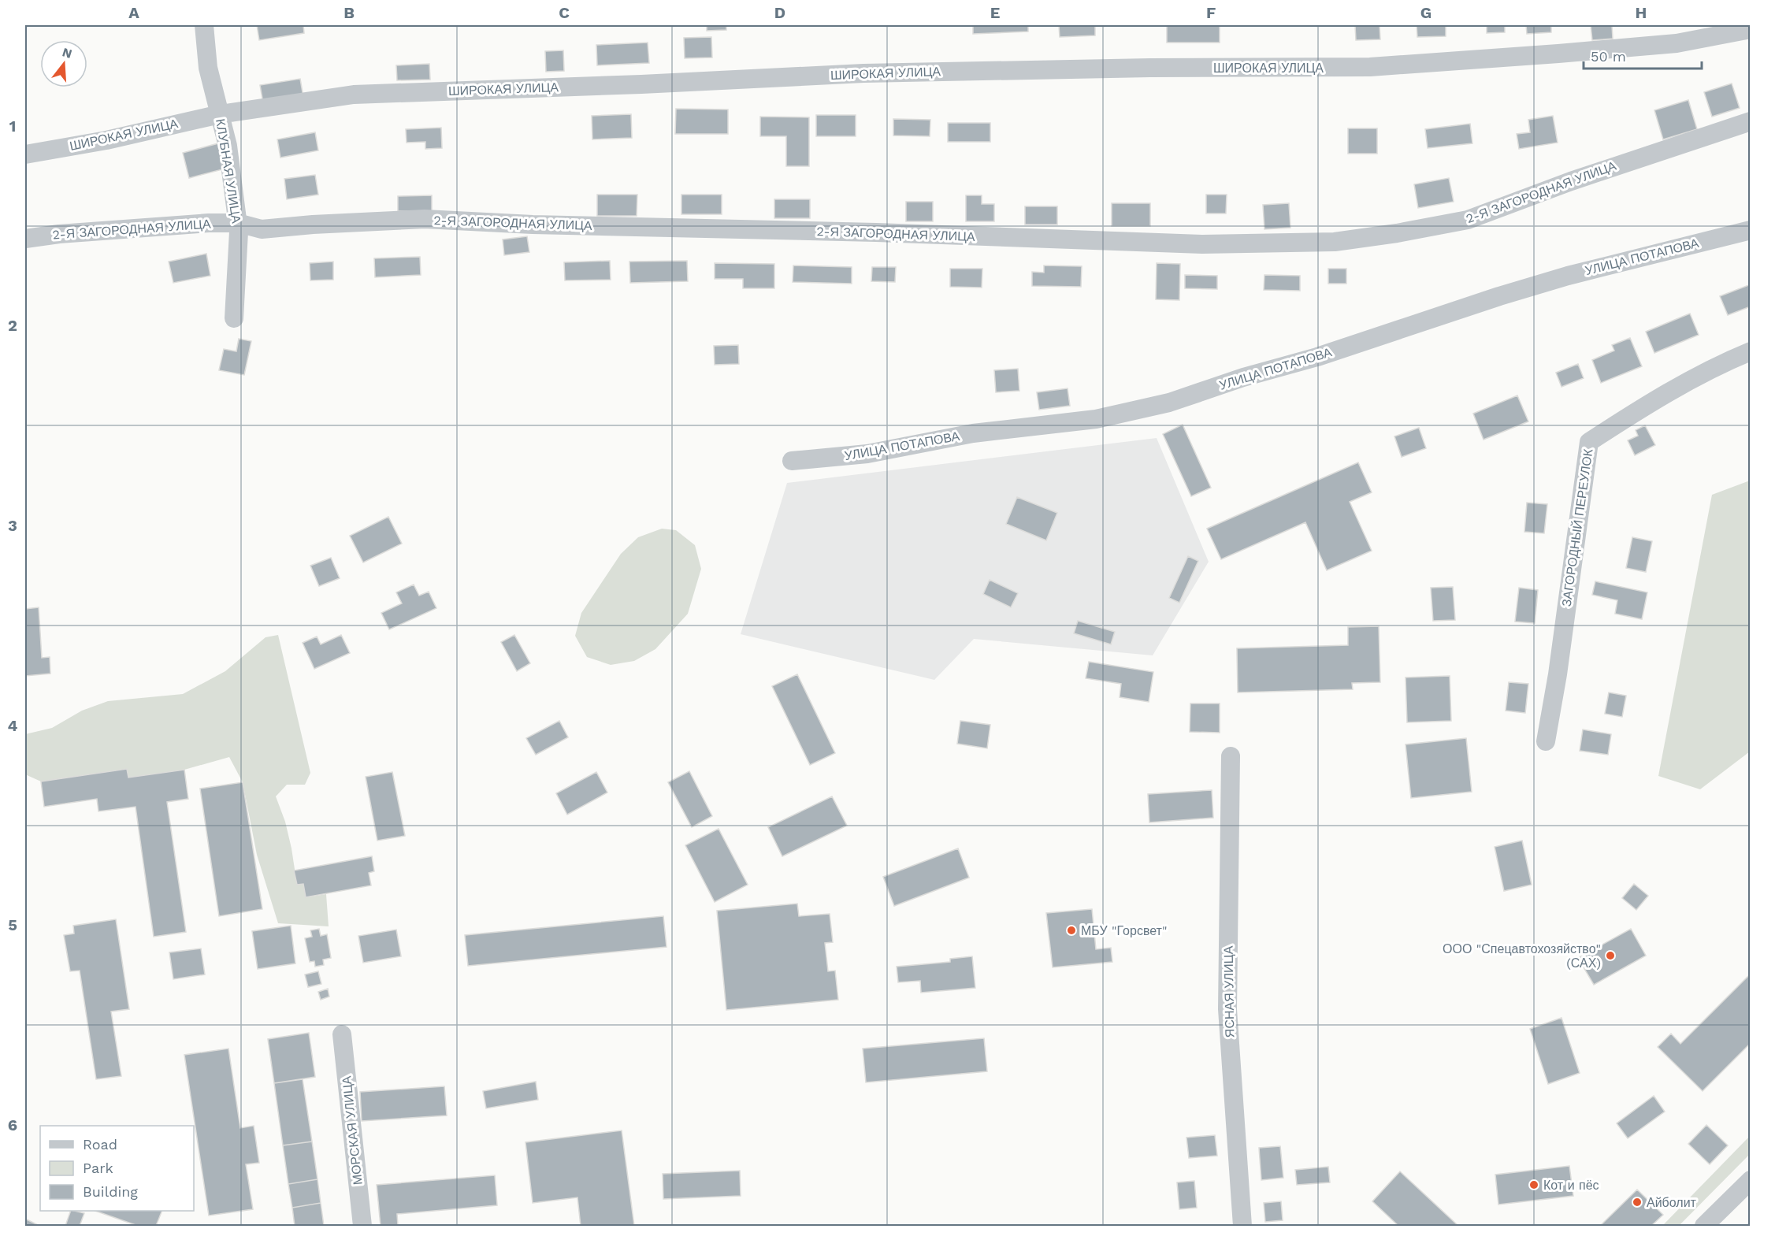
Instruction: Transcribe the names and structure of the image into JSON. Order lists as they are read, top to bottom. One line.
{"streets":{"street":["ШИРОКАЯ УЛИЦА","КЛУБНАЯ УЛИЦА","2-Я ЗАГОРОДНАЯ УЛИЦА","УЛИЦА ПОТАПОВА","ЗАГОРОДНЫЙ ПЕРЕУЛОК","ЯСНАЯ УЛИЦА","МОРСКАЯ УЛИЦА"]},"crossings":[["ШИРОКАЯ УЛИЦА","КЛУБНАЯ УЛИЦА"],["КЛУБНАЯ УЛИЦА","2-Я ЗАГОРОДНАЯ УЛИЦА"]],"places":["МБУ \"Горсвет\"","ООО \"Спецавтохозяйство\" (САХ)","Кот и пёс","Айболит"],"legend":["Road","Park","Building"],"scale_bar":"50 m","north":"top","grid":{"columns":["A","B","C","D","E","F","G","H"],"rows":["1","2","3","4","5","6"]}}
